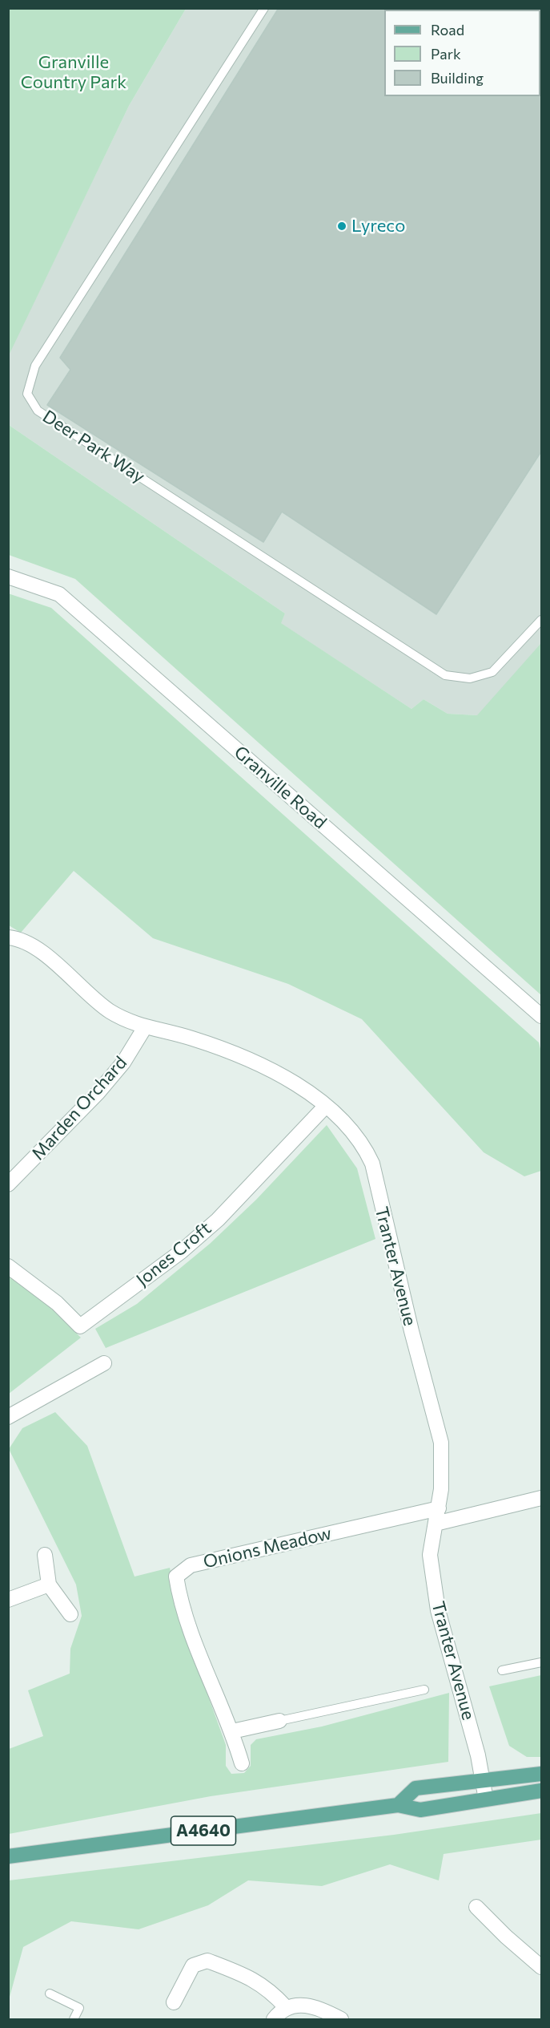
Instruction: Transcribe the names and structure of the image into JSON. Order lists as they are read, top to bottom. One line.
{"streets":{"main road":["A4640"],"street":["Granville Road","Marden Orchard","Jones Croft","Tranter Avenue","Onions Meadow"],"lane":["Deer Park Way"]},"crossings":[["Marden Orchard","Tranter Avenue"],["Jones Croft","Tranter Avenue"],["Tranter Avenue","Onions Meadow"],["Tranter Avenue","A4640"]],"parks":["Granville Country Park"],"places":["Lyreco"],"legend":["Road","Park","Building"]}
